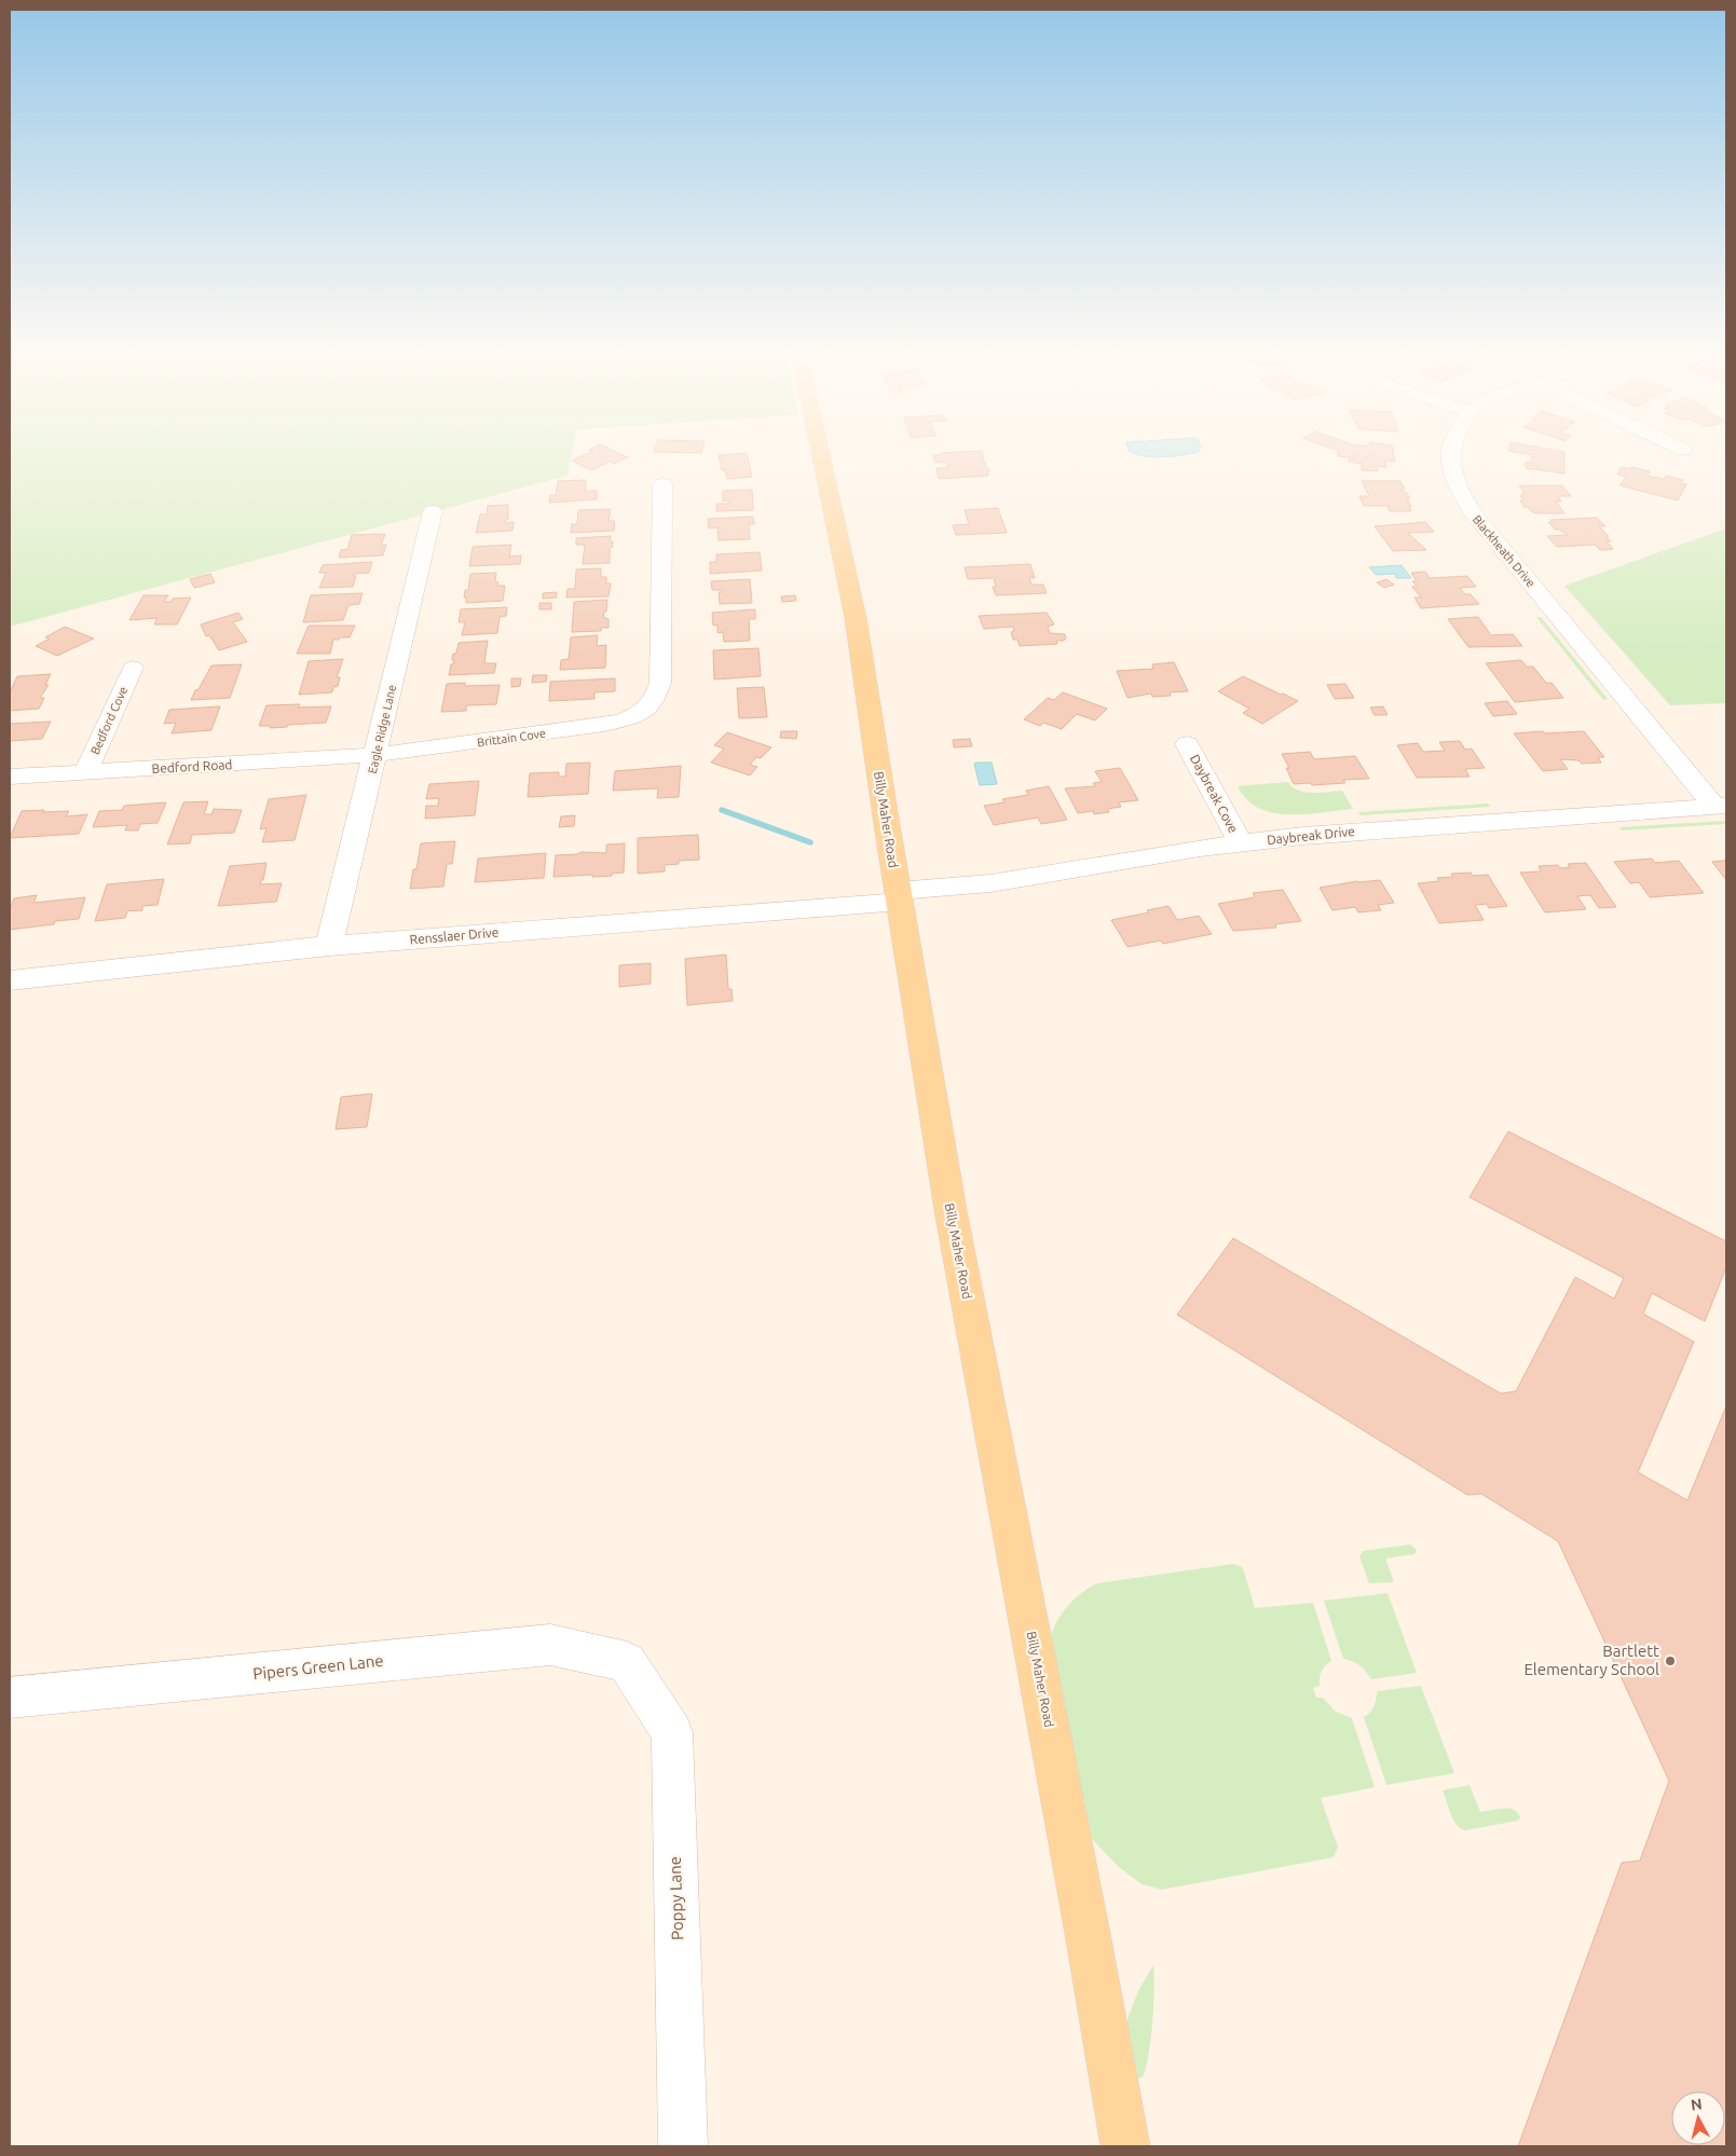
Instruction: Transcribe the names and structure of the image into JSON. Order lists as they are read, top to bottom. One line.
{"streets":{"main road":["Billy Maher Road"],"street":["Blackheath Drive","Bedford Cove","Eagle Ridge Lane","Brittain Cove","Bedford Road","Daybreak Cove","Daybreak Drive","Rensslaer Drive","Pipers Green Lane","Poppy Lane"]},"crossings":[["Blackheath Drive","Daybreak Drive"],["Bedford Cove","Bedford Road"],["Eagle Ridge Lane","Brittain Cove"],["Eagle Ridge Lane","Bedford Road"],["Eagle Ridge Lane","Rensslaer Drive"],["Brittain Cove","Bedford Road"],["Daybreak Cove","Daybreak Drive"],["Billy Maher Road","Daybreak Drive"],["Billy Maher Road","Rensslaer Drive"],["Daybreak Drive","Rensslaer Drive"],["Pipers Green Lane","Poppy Lane"]],"places":["Bartlett Elementary School"],"north":"top"}
